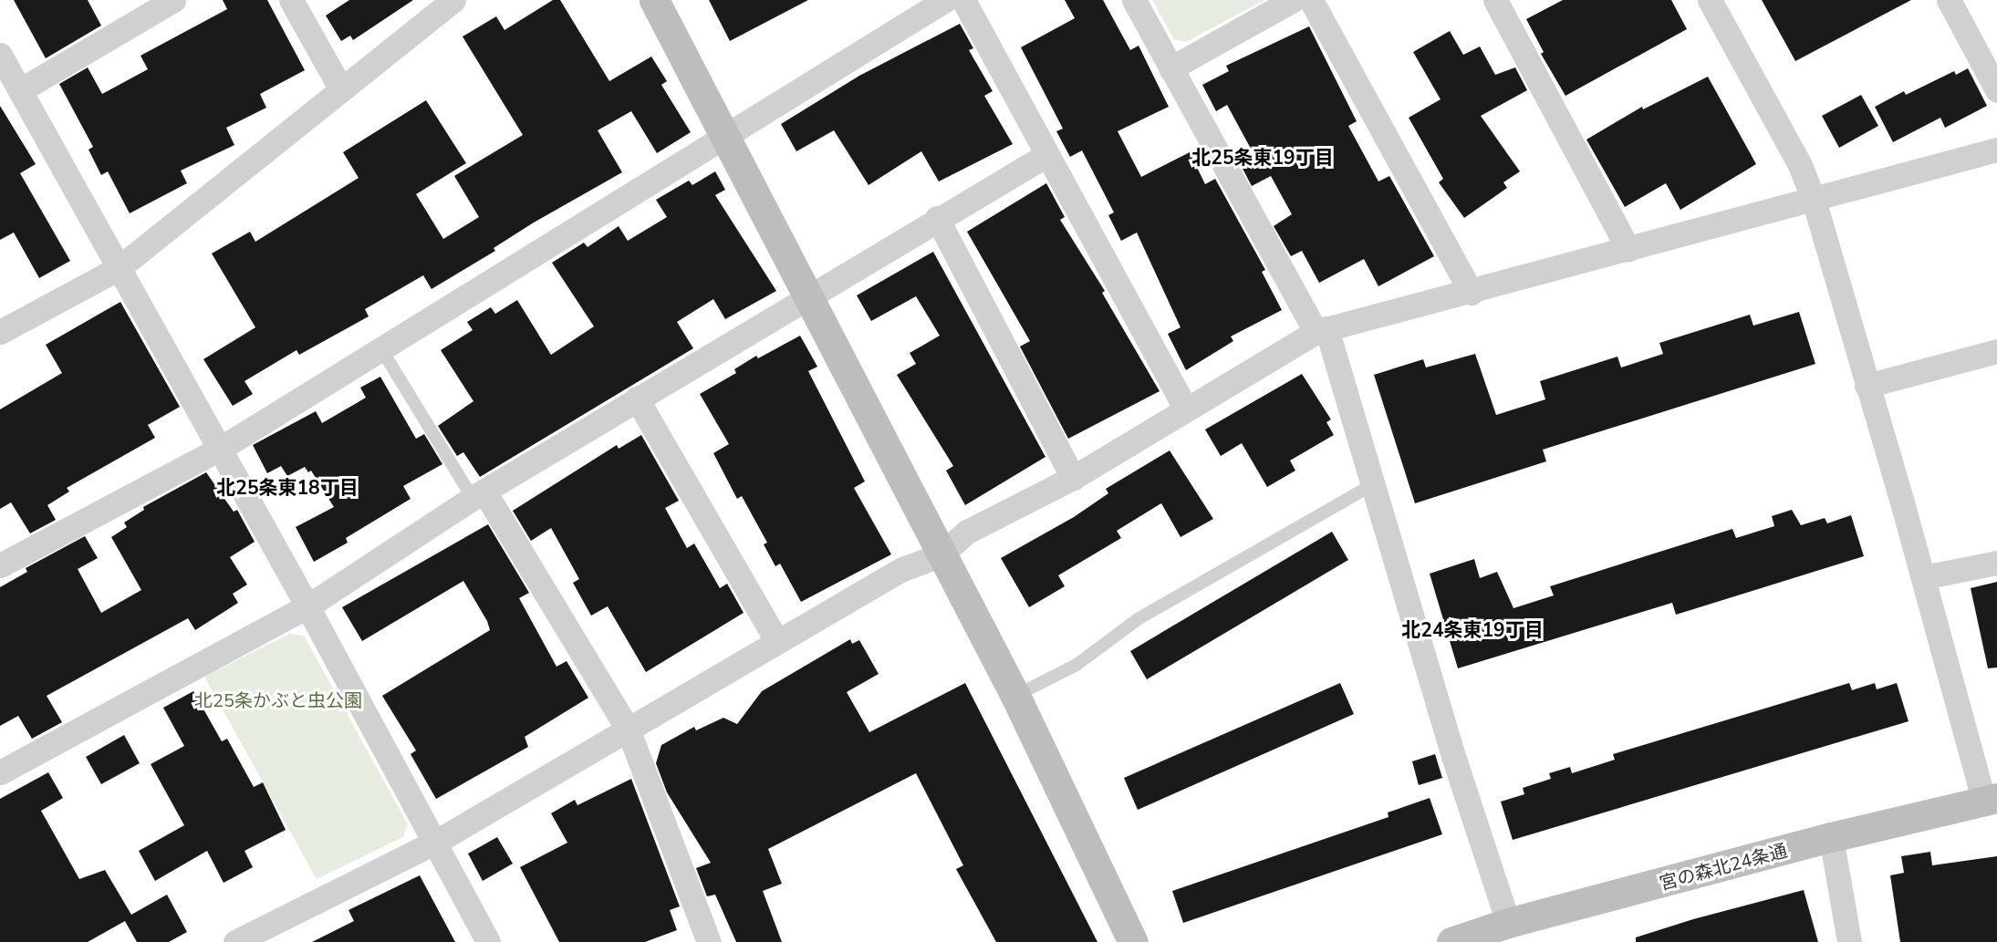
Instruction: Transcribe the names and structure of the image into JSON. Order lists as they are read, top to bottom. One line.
{"streets":{"street":["宮の森北24条通"]},"districts":["北25条東19丁目","北25条東18丁目","北24条東19丁目"],"parks":["北25条かぶと虫公園"]}
